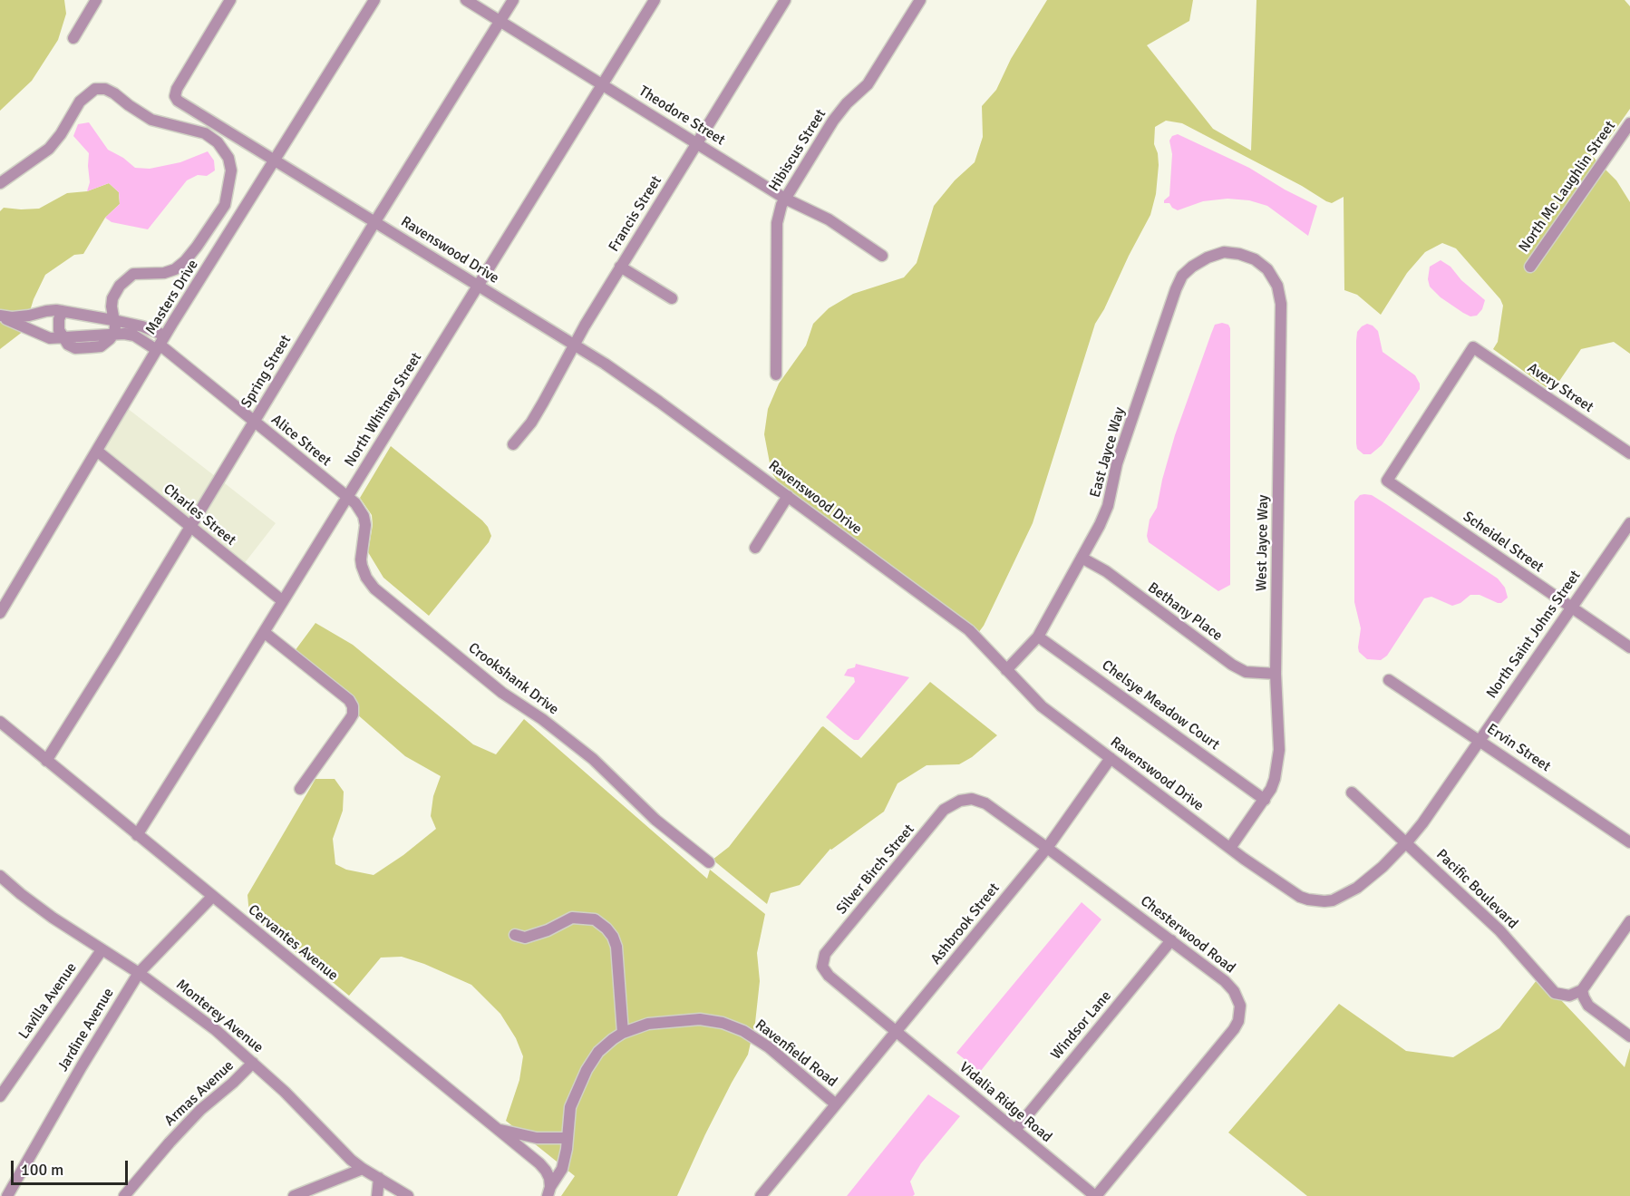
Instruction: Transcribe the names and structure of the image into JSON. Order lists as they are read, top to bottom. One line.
{"streets":{"street":["Theodore Street","Hibiscus Street","North Mc Laughlin Street","Francis Street","Ravenswood Drive","Masters Drive","Spring Street","Avery Street","North Whitney Street","Alice Street","East Jayce Way","Charles Street","Scheidel Street","West Jayce Way","Bethany Place","North Saint Johns Street","Crookshank Drive","Chelsye Meadow Court","Ervin Street","Silver Birch Street","Pacific Boulevard","Ashbrook Street","Chesterwood Road","Cervantes Avenue","Lavilla Avenue","Monterey Avenue","Windsor Lane","Jardine Avenue","Ravenfield Road","Armas Avenue","Vidalia Ridge Road"]},"crossings":[["Theodore Street","Hibiscus Street"],["Theodore Street","Francis Street"],["Theodore Street","Spring Street"],["Theodore Street","North Whitney Street"],["Francis Street","Ravenswood Drive"],["Ravenswood Drive","Masters Drive"],["Ravenswood Drive","Spring Street"],["Ravenswood Drive","North Whitney Street"],["Ravenswood Drive","East Jayce Way"],["Ravenswood Drive","West Jayce Way"],["Ravenswood Drive","North Saint Johns Street"],["Ravenswood Drive","Pacific Boulevard"],["Ravenswood Drive","Ashbrook Street"],["Masters Drive","Alice Street"],["Masters Drive","Charles Street"],["Spring Street","Alice Street"],["Spring Street","Charles Street"],["Spring Street","Cervantes Avenue"],["Avery Street","Scheidel Street"],["North Whitney Street","Alice Street"],["North Whitney Street","Charles Street"],["North Whitney Street","Crookshank Drive"],["North Whitney Street","Cervantes Avenue"],["Alice Street","Crookshank Drive"],["East Jayce Way","West Jayce Way"],["East Jayce Way","Bethany Place"],["East Jayce Way","Chelsye Meadow Court"],["Scheidel Street","North Saint Johns Street"],["West Jayce Way","Bethany Place"],["West Jayce Way","Chelsye Meadow Court"],["North Saint Johns Street","Ervin Street"],["North Saint Johns Street","Pacific Boulevard"],["Silver Birch Street","Ashbrook Street"],["Silver Birch Street","Chesterwood Road"],["Silver Birch Street","Vidalia Ridge Road"],["Ashbrook Street","Chesterwood Road"],["Ashbrook Street","Ravenfield Road"],["Ashbrook Street","Vidalia Ridge Road"],["Chesterwood Road","Windsor Lane"],["Chesterwood Road","Vidalia Ridge Road"],["Cervantes Avenue","Jardine Avenue"],["Cervantes Avenue","Ravenfield Road"],["Lavilla Avenue","Monterey Avenue"],["Monterey Avenue","Jardine Avenue"],["Monterey Avenue","Armas Avenue"],["Windsor Lane","Vidalia Ridge Road"]],"scale_bar":"100 m"}
